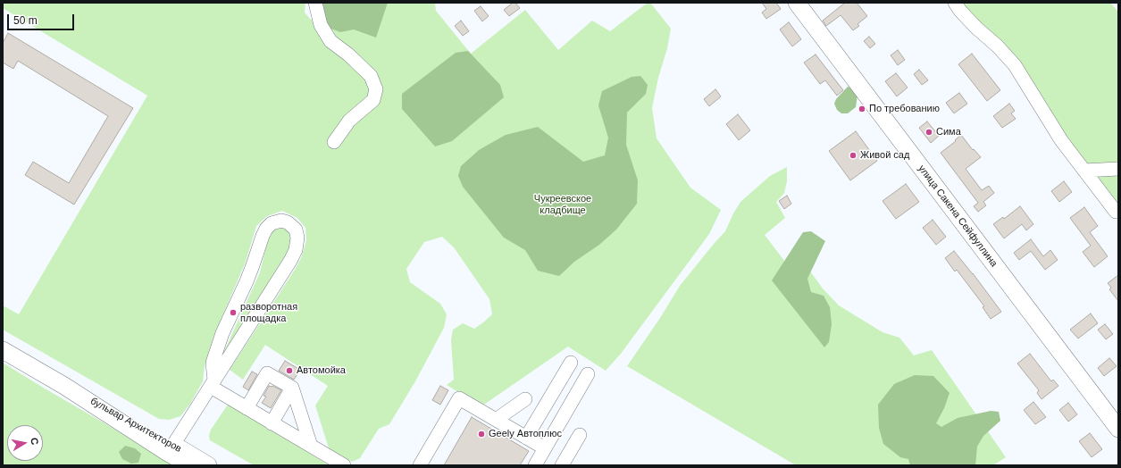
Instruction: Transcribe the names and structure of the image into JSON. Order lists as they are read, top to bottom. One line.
{"streets":{"main road":["улица Сакена Сейфуллина","бульвар Архитекторов"]},"parks":["Чукреевское кладбище"],"places":["По требованию","Сима","Живой сад","разворотная площадка","Автомойка","Geely Автоплюс"],"scale_bar":"50 m","north":"right"}
